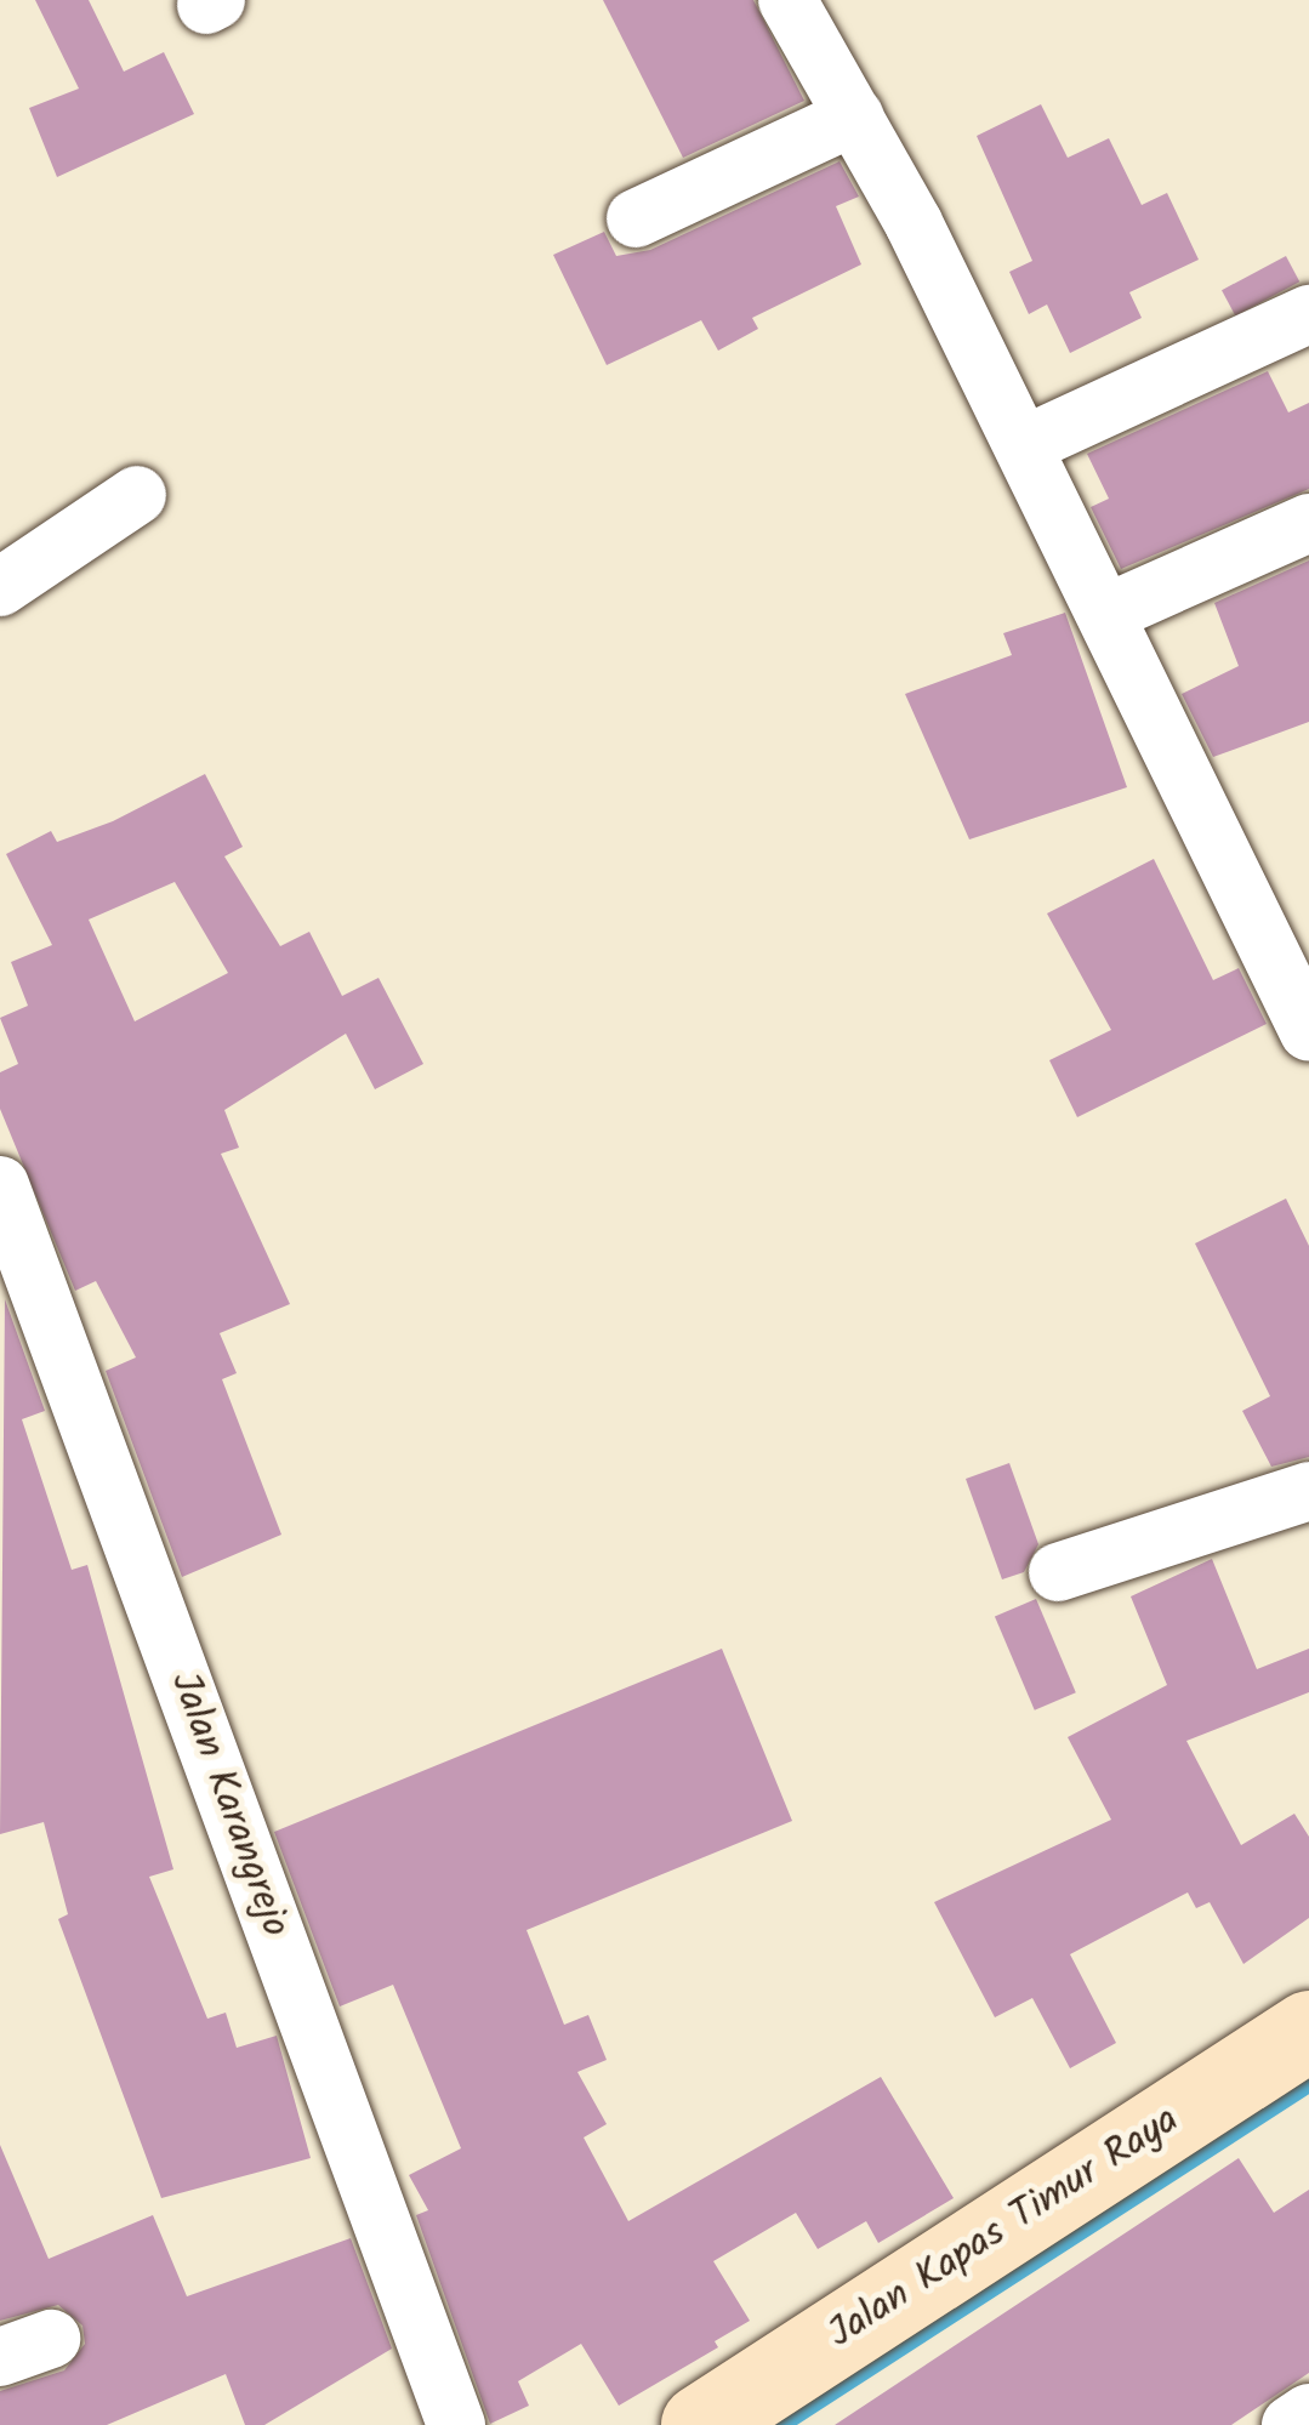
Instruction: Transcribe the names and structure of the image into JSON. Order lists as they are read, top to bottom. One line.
{"streets":{"street":["Jalan Karangrejo","Jalan Kapas Timur Raya"]}}
